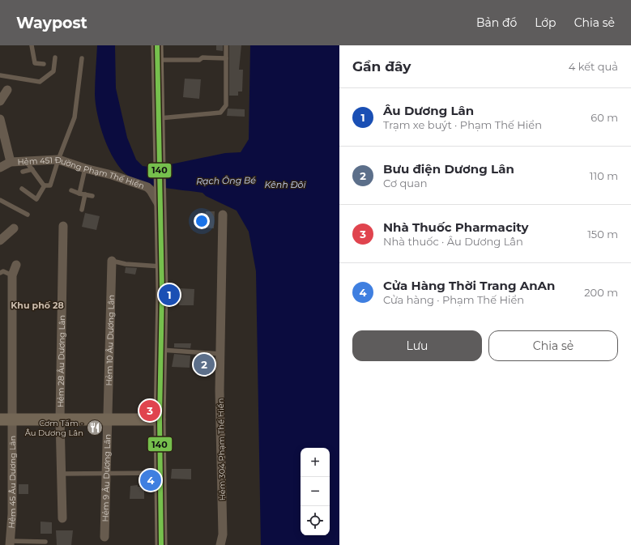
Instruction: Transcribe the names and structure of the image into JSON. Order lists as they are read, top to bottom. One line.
{"streets":{"street":["Hẻm 451 Đường Phạm Thế Hiển","Hẻm 10 Âu Dương Lân","Hẻm 28 Âu Dương Lân","Hẻm 304 Phạm Thế Hiển","Hẻm 9 Âu Dương Lân","Hẻm 45 Âu Dương Lân"]},"crossings":[["Hẻm 10 Âu Dương Lân","Hẻm 9 Âu Dương Lân"]],"districts":["Khu phố 28"],"water":["Rạch Ông Bé","Kênh Đôi"],"places":{"restaurant":["Cơm Tấm - Âu Dương Lân"]},"lines":["transit line 140"],"page":{"header":"Waypost","nav":["Bản đồ","Lớp","Chia sẻ"],"heading":["Gần đây","4 kết quả"],"list":[{"mark":"1","name":"Âu Dương Lân","note":"Trạm xe buýt · Phạm Thế Hiển","value":"60 m"},{"mark":"2","name":"Bưu điện Dương Lân","note":"Cơ quan","value":"110 m"},{"mark":"3","name":"Nhà Thuốc Pharmacity","note":"Nhà thuốc · Âu Dương Lân","value":"150 m"},{"mark":"4","name":"Cửa Hàng Thời Trang AnAn","note":"Cửa hàng · Phạm Thế Hiển","value":"200 m"}],"pins":["1","2","3","4"],"buttons":["Lưu","Chia sẻ"],"map_buttons":["+","−"]}}
